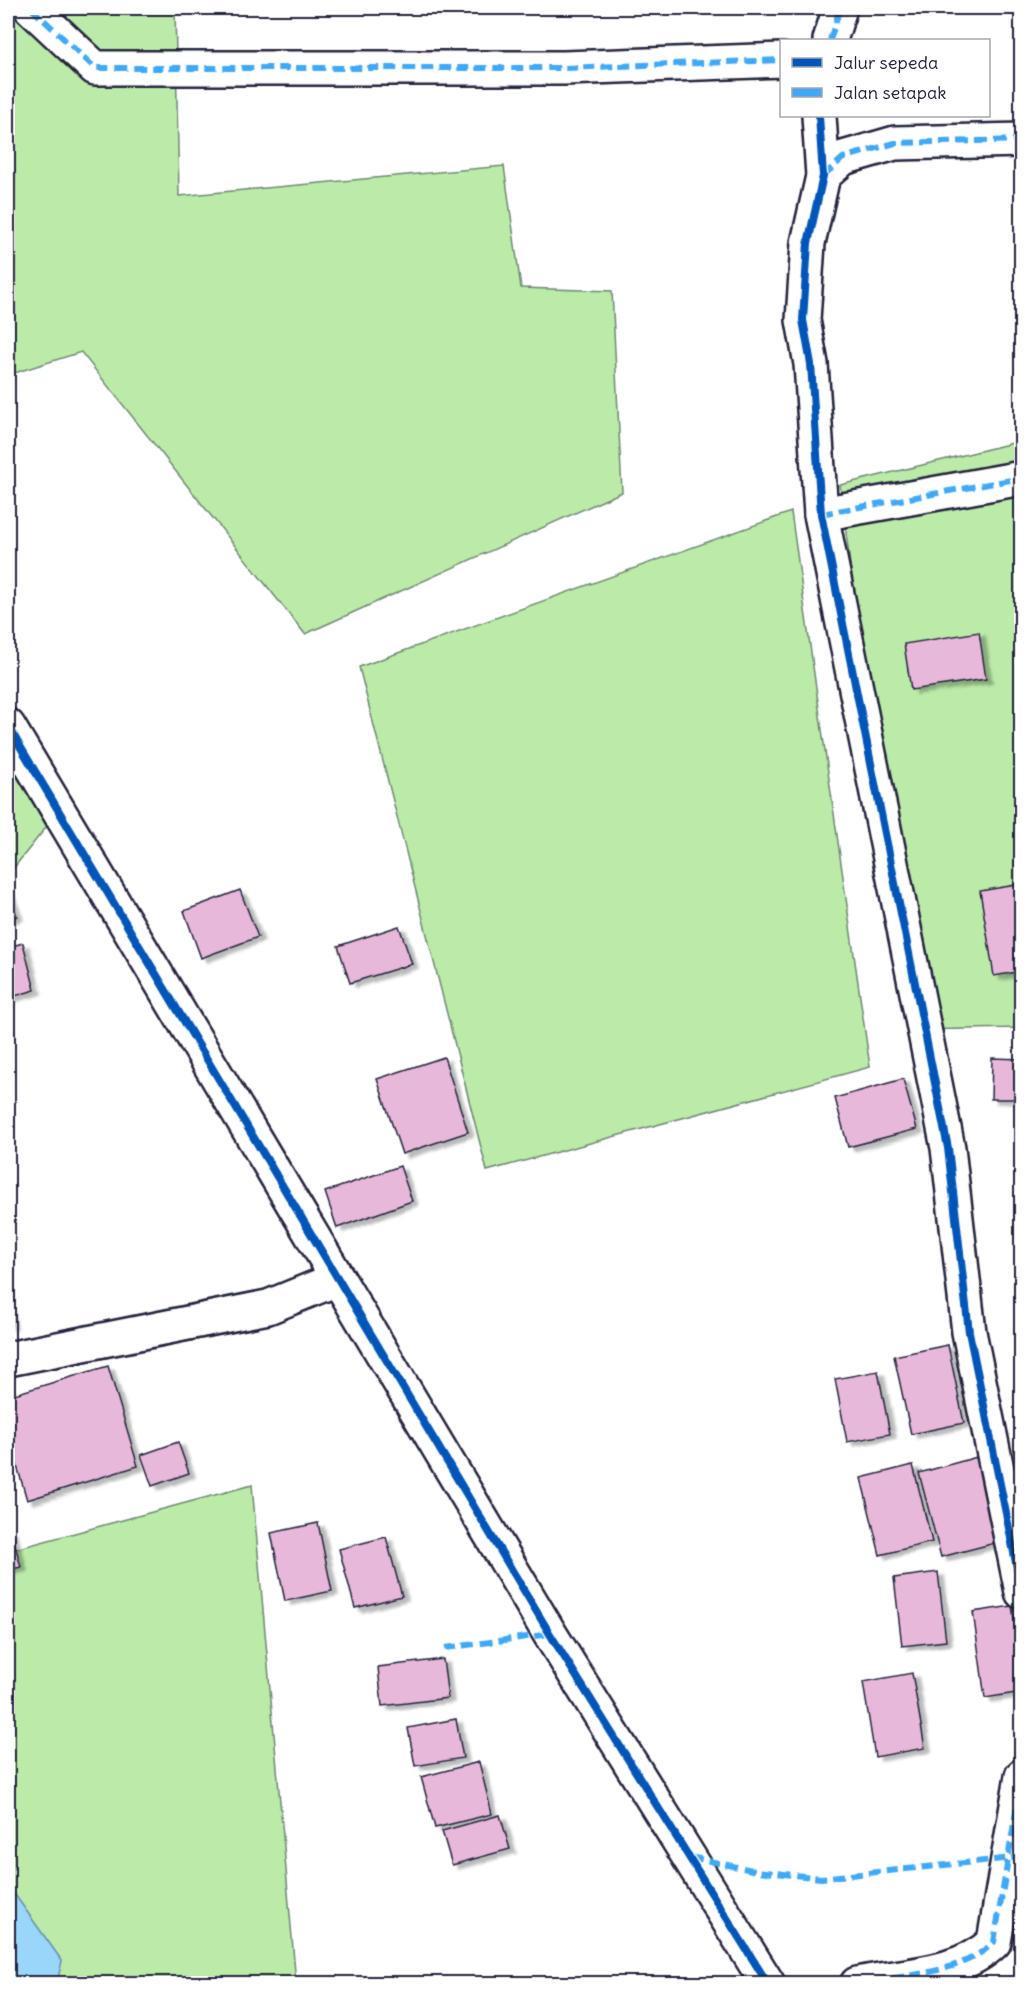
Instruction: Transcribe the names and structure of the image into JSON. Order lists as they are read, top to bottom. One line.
{"legend":["Jalur sepeda","Jalan setapak"]}
